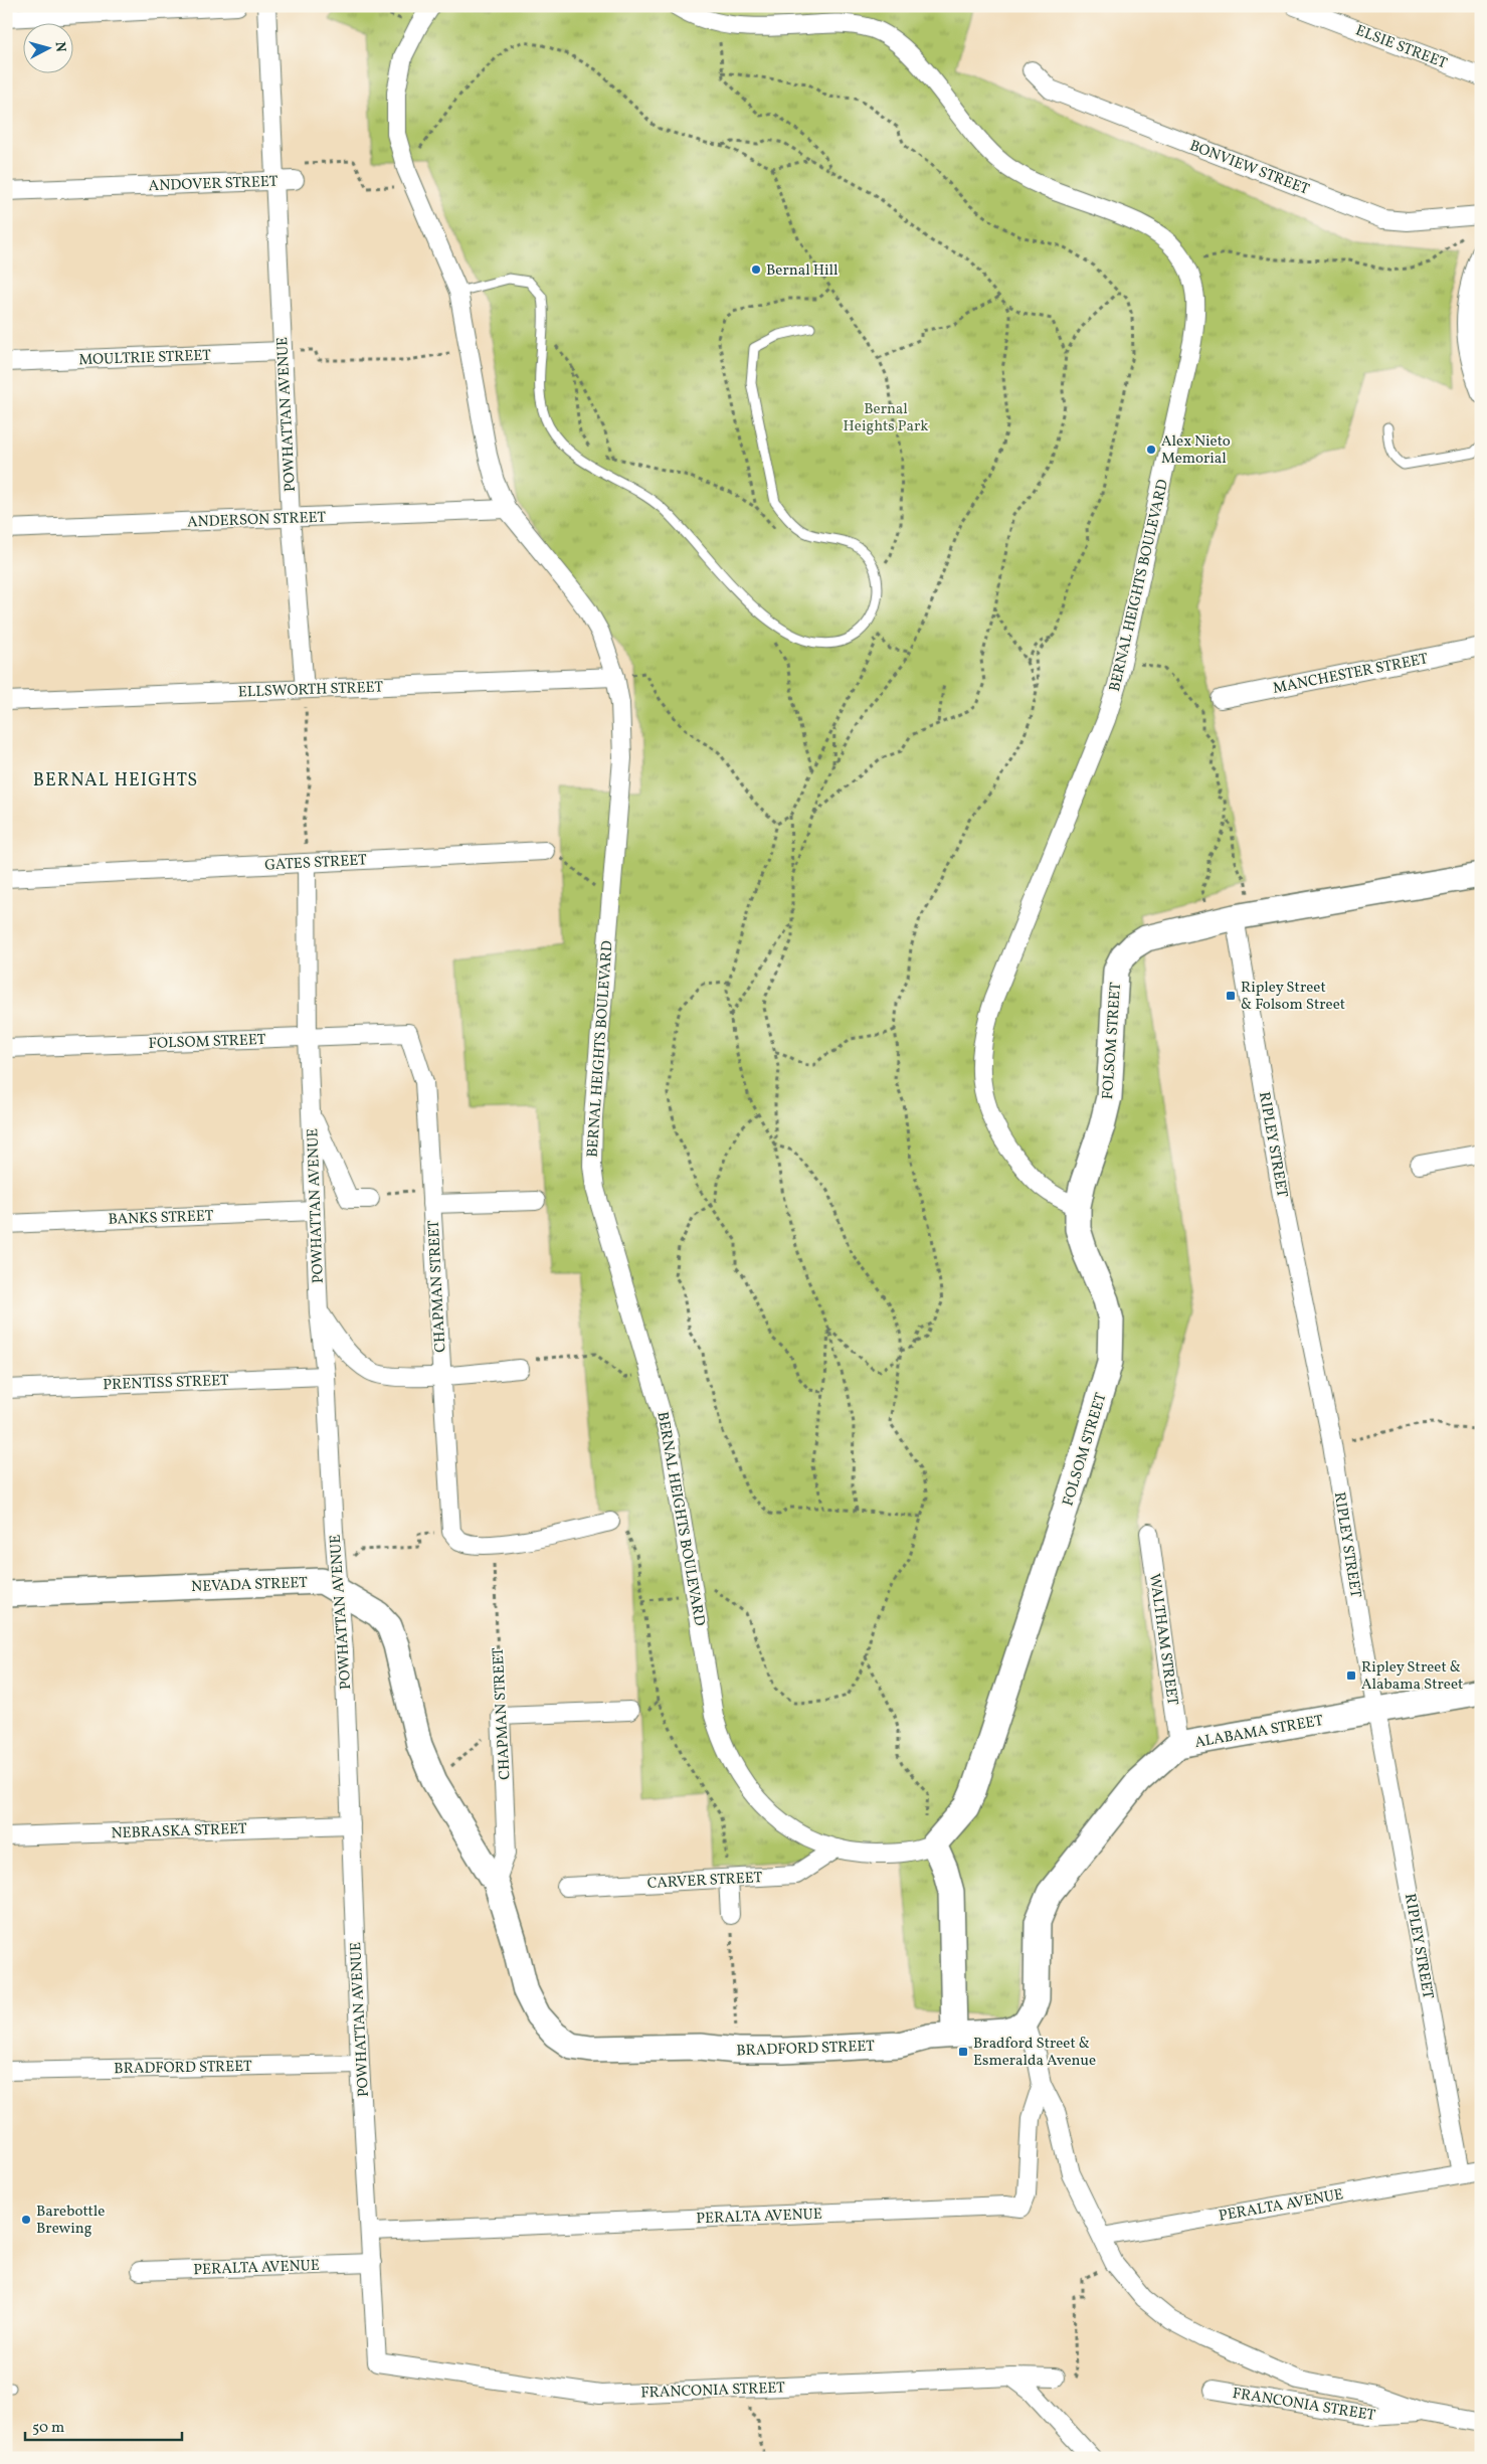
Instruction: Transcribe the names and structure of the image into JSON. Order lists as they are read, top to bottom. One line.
{"streets":{"street":["ELSIE STREET","BONVIEW STREET","ANDOVER STREET","MOULTRIE STREET","POWHATTAN AVENUE","ANDERSON STREET","BERNAL HEIGHTS BOULEVARD","MANCHESTER STREET","ELLSWORTH STREET","GATES STREET","FOLSOM STREET","RIPLEY STREET","BANKS STREET","CHAPMAN STREET","PRENTISS STREET","NEVADA STREET","WALTHAM STREET","ALABAMA STREET","NEBRASKA STREET","CARVER STREET","BRADFORD STREET","PERALTA AVENUE","FRANCONIA STREET"]},"crossings":[["ANDOVER STREET","POWHATTAN AVENUE"],["ANDOVER STREET","BERNAL HEIGHTS BOULEVARD"],["MOULTRIE STREET","POWHATTAN AVENUE"],["POWHATTAN AVENUE","ANDERSON STREET"],["POWHATTAN AVENUE","ELLSWORTH STREET"],["POWHATTAN AVENUE","GATES STREET"],["POWHATTAN AVENUE","FOLSOM STREET"],["POWHATTAN AVENUE","BANKS STREET"],["POWHATTAN AVENUE","PRENTISS STREET"],["POWHATTAN AVENUE","NEVADA STREET"],["POWHATTAN AVENUE","NEBRASKA STREET"],["POWHATTAN AVENUE","BRADFORD STREET"],["POWHATTAN AVENUE","PERALTA AVENUE"],["POWHATTAN AVENUE","FRANCONIA STREET"],["ANDERSON STREET","BERNAL HEIGHTS BOULEVARD"],["BERNAL HEIGHTS BOULEVARD","ELLSWORTH STREET"],["BERNAL HEIGHTS BOULEVARD","FOLSOM STREET"],["BERNAL HEIGHTS BOULEVARD","CARVER STREET"],["FOLSOM STREET","RIPLEY STREET"],["FOLSOM STREET","CHAPMAN STREET"],["RIPLEY STREET","ALABAMA STREET"],["RIPLEY STREET","PERALTA AVENUE"],["CHAPMAN STREET","BRADFORD STREET"],["WALTHAM STREET","ALABAMA STREET"],["ALABAMA STREET","BRADFORD STREET"],["PERALTA AVENUE","FRANCONIA STREET"]],"districts":["BERNAL HEIGHTS"],"parks":["Bernal Heights Park"],"places":{"other":["Bernal Hill","Alex Nieto Memorial","Barebottle Brewing"],"transit":["Ripley Street & Folsom Street","Ripley Street & Alabama Street","Bradford Street & Esmeralda Avenue"]},"scale_bar":"50 m","north":"right"}
